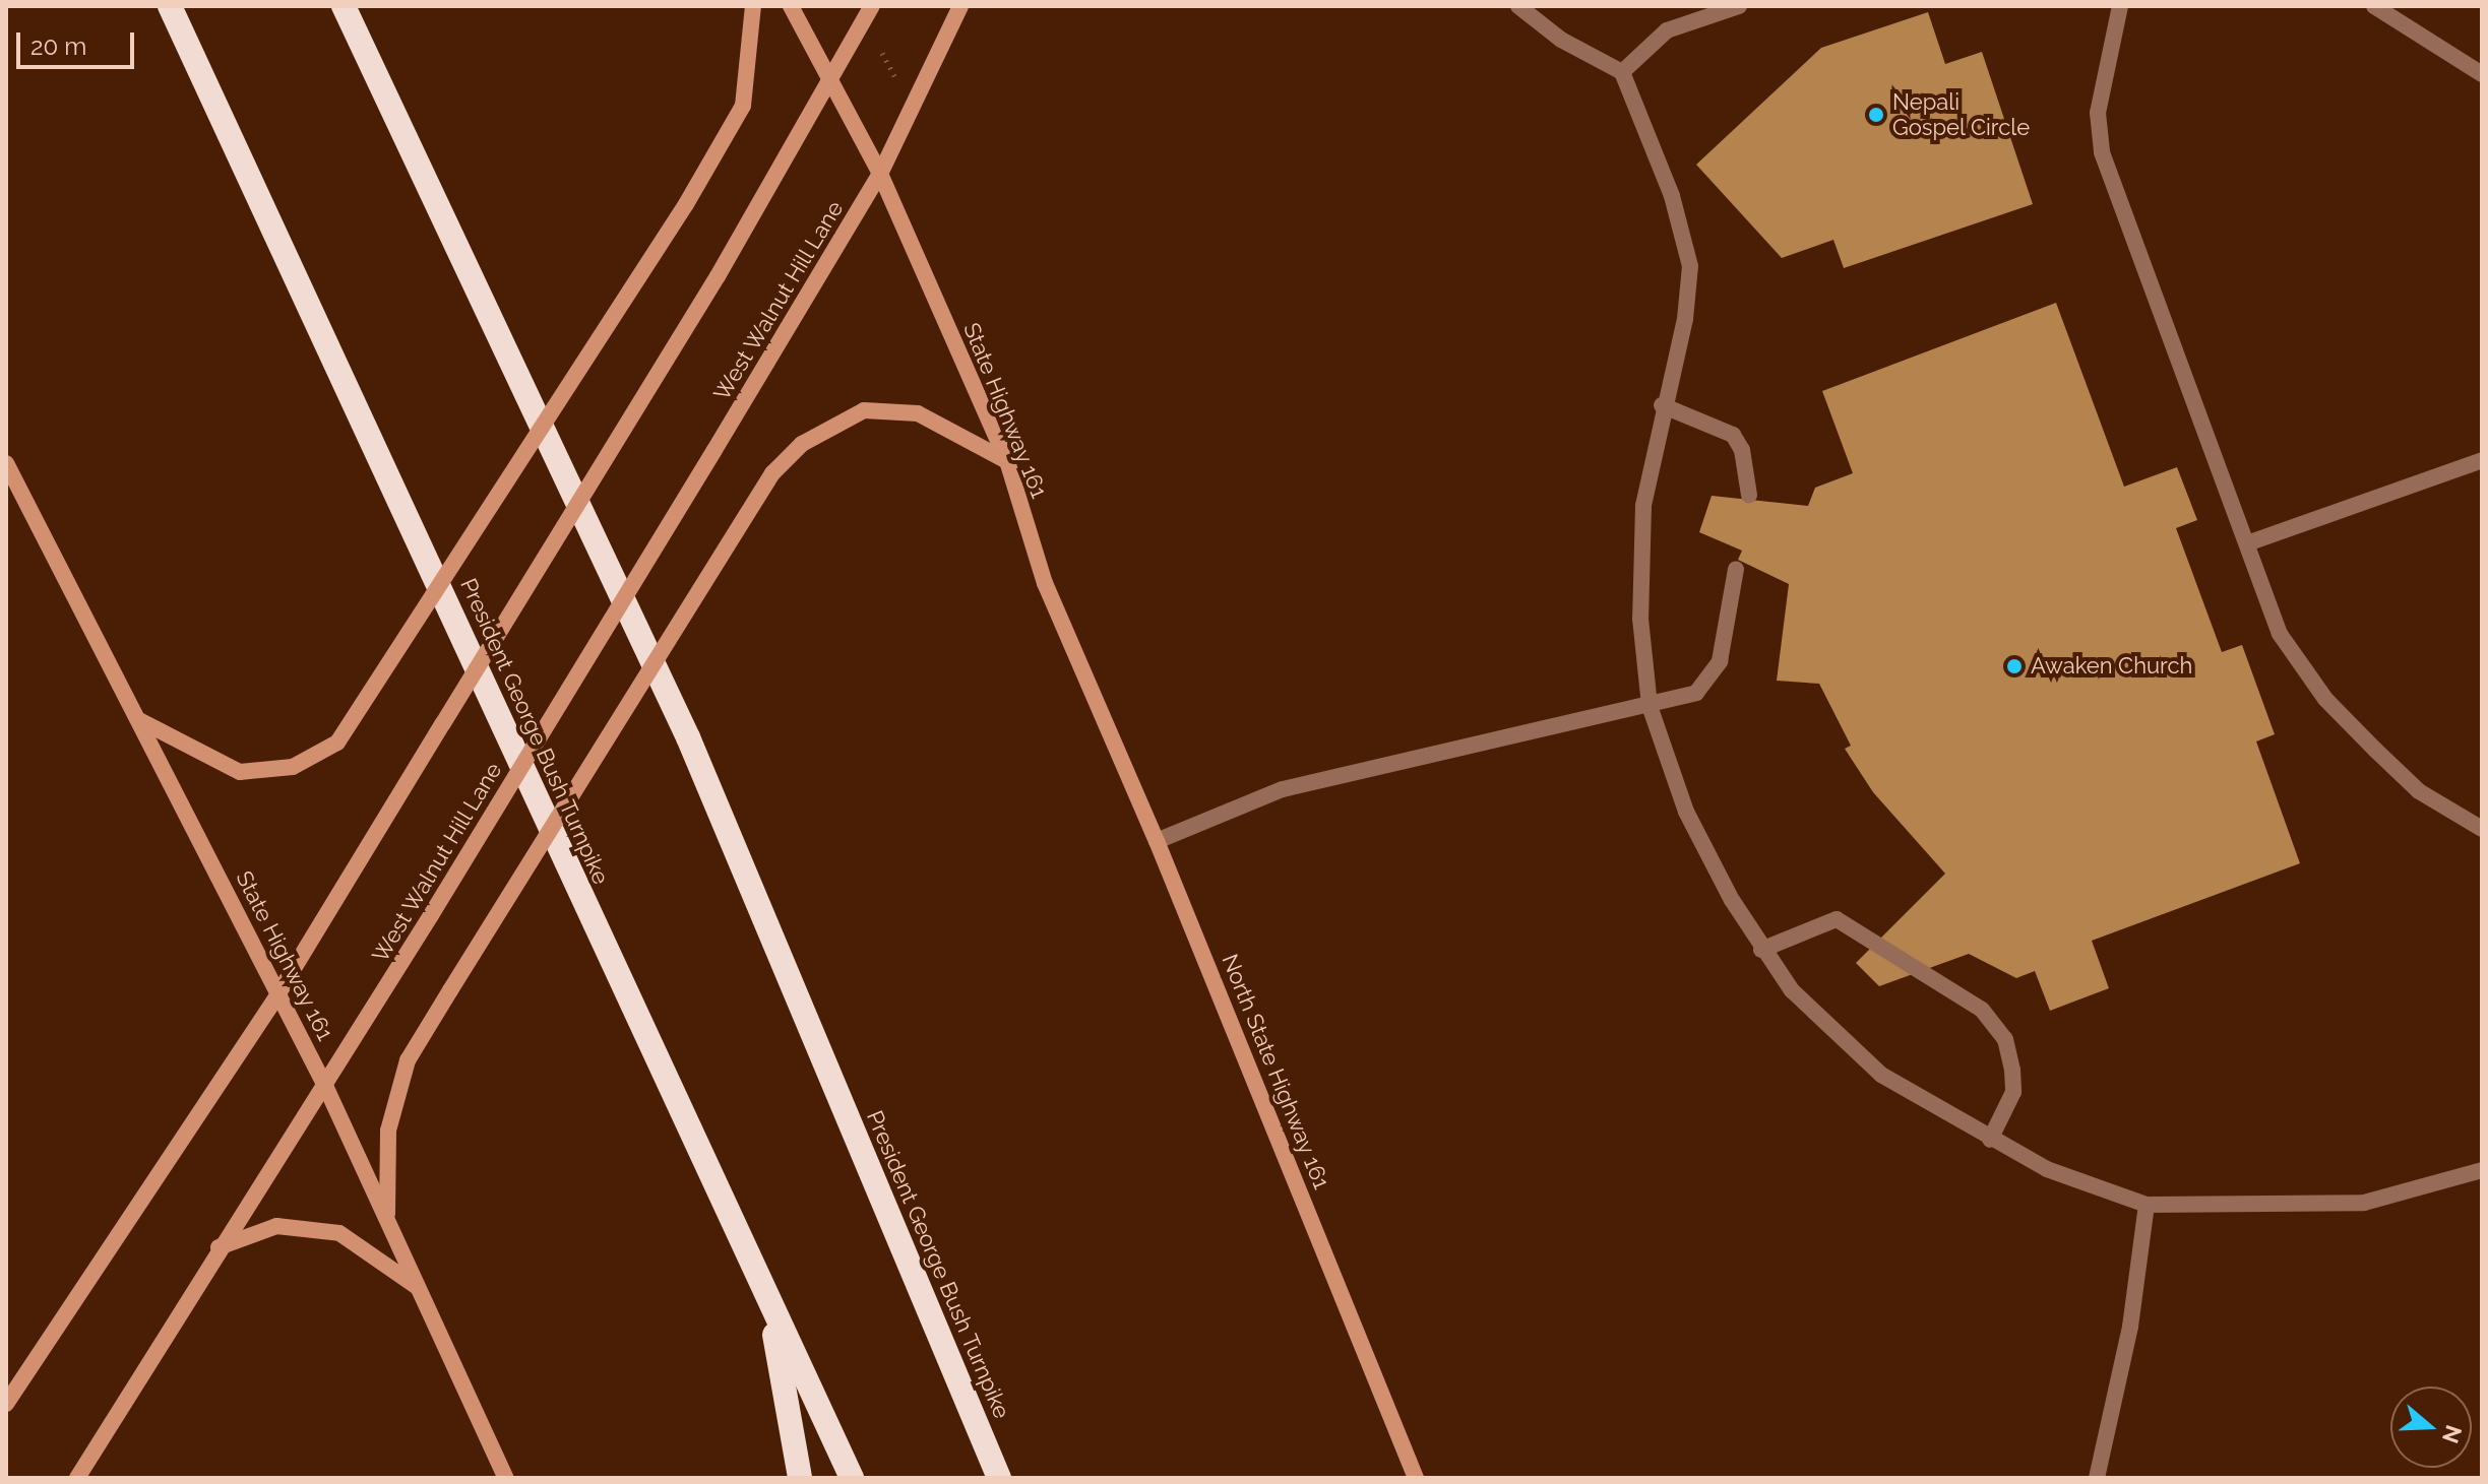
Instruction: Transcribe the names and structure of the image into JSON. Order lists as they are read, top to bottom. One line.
{"streets":{"highway":["President George Bush Turnpike"],"main road":["West Walnut Hill Lane","State Highway 161","North State Highway 161"]},"crossings":[["West Walnut Hill Lane","State Highway 161"],["State Highway 161","North State Highway 161"]],"places":["Nepali Gospel Circle","Awaken Church"],"scale_bar":"20 m","north":"right"}
